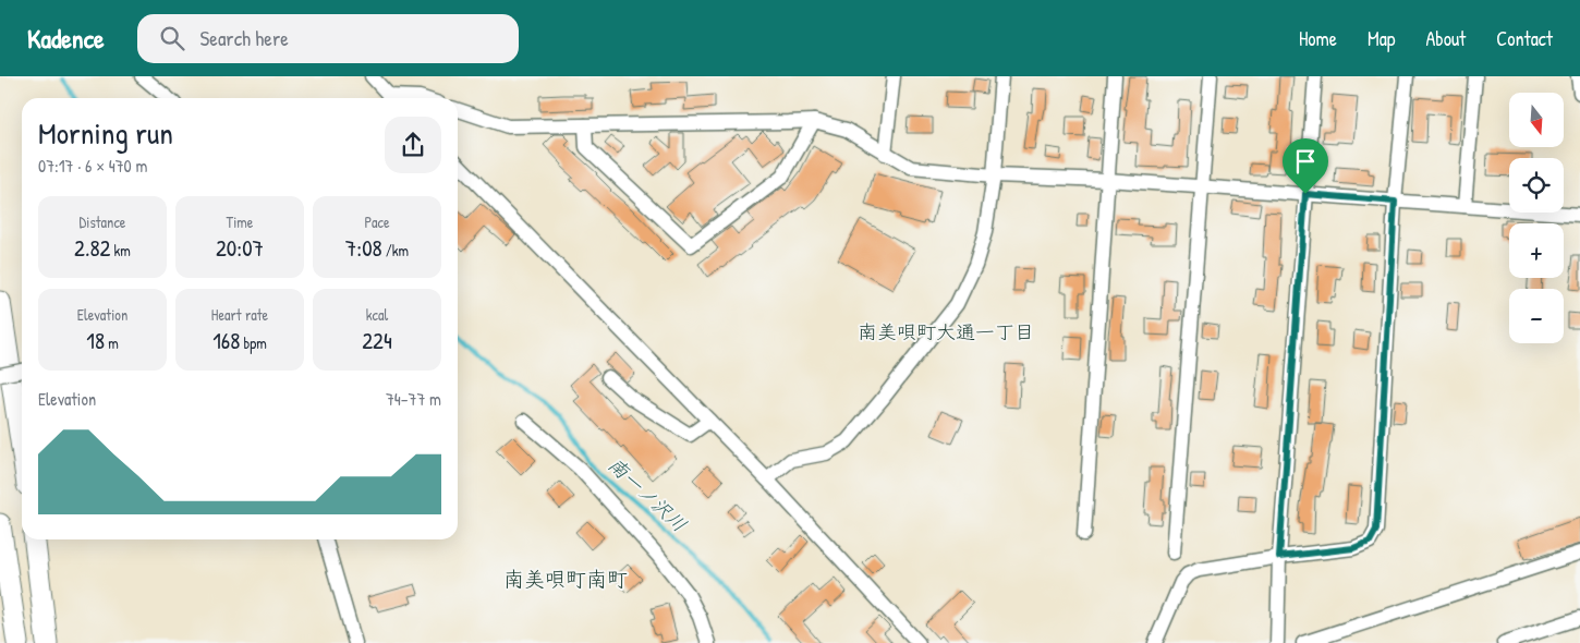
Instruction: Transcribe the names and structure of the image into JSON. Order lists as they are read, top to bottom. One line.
{"districts":["南美唄町大通一丁目","南美唄町南町"],"water":["南一ノ沢川"],"north":"bottom","page":{"header":"Kadence","search":"Search here","nav":["Home","Map","About","Contact"],"map_buttons":["+","−"],"heading":["Morning run","07:17 · 6 × 470 m"],"stats":[["Distance","2.82 km"],["Time","20:07"],["Pace","7:08 /km"],["Elevation","18 m"],["Heart rate","168 bpm"],["kcal","224"]],"chart":["Elevation","74–77 m"]}}
